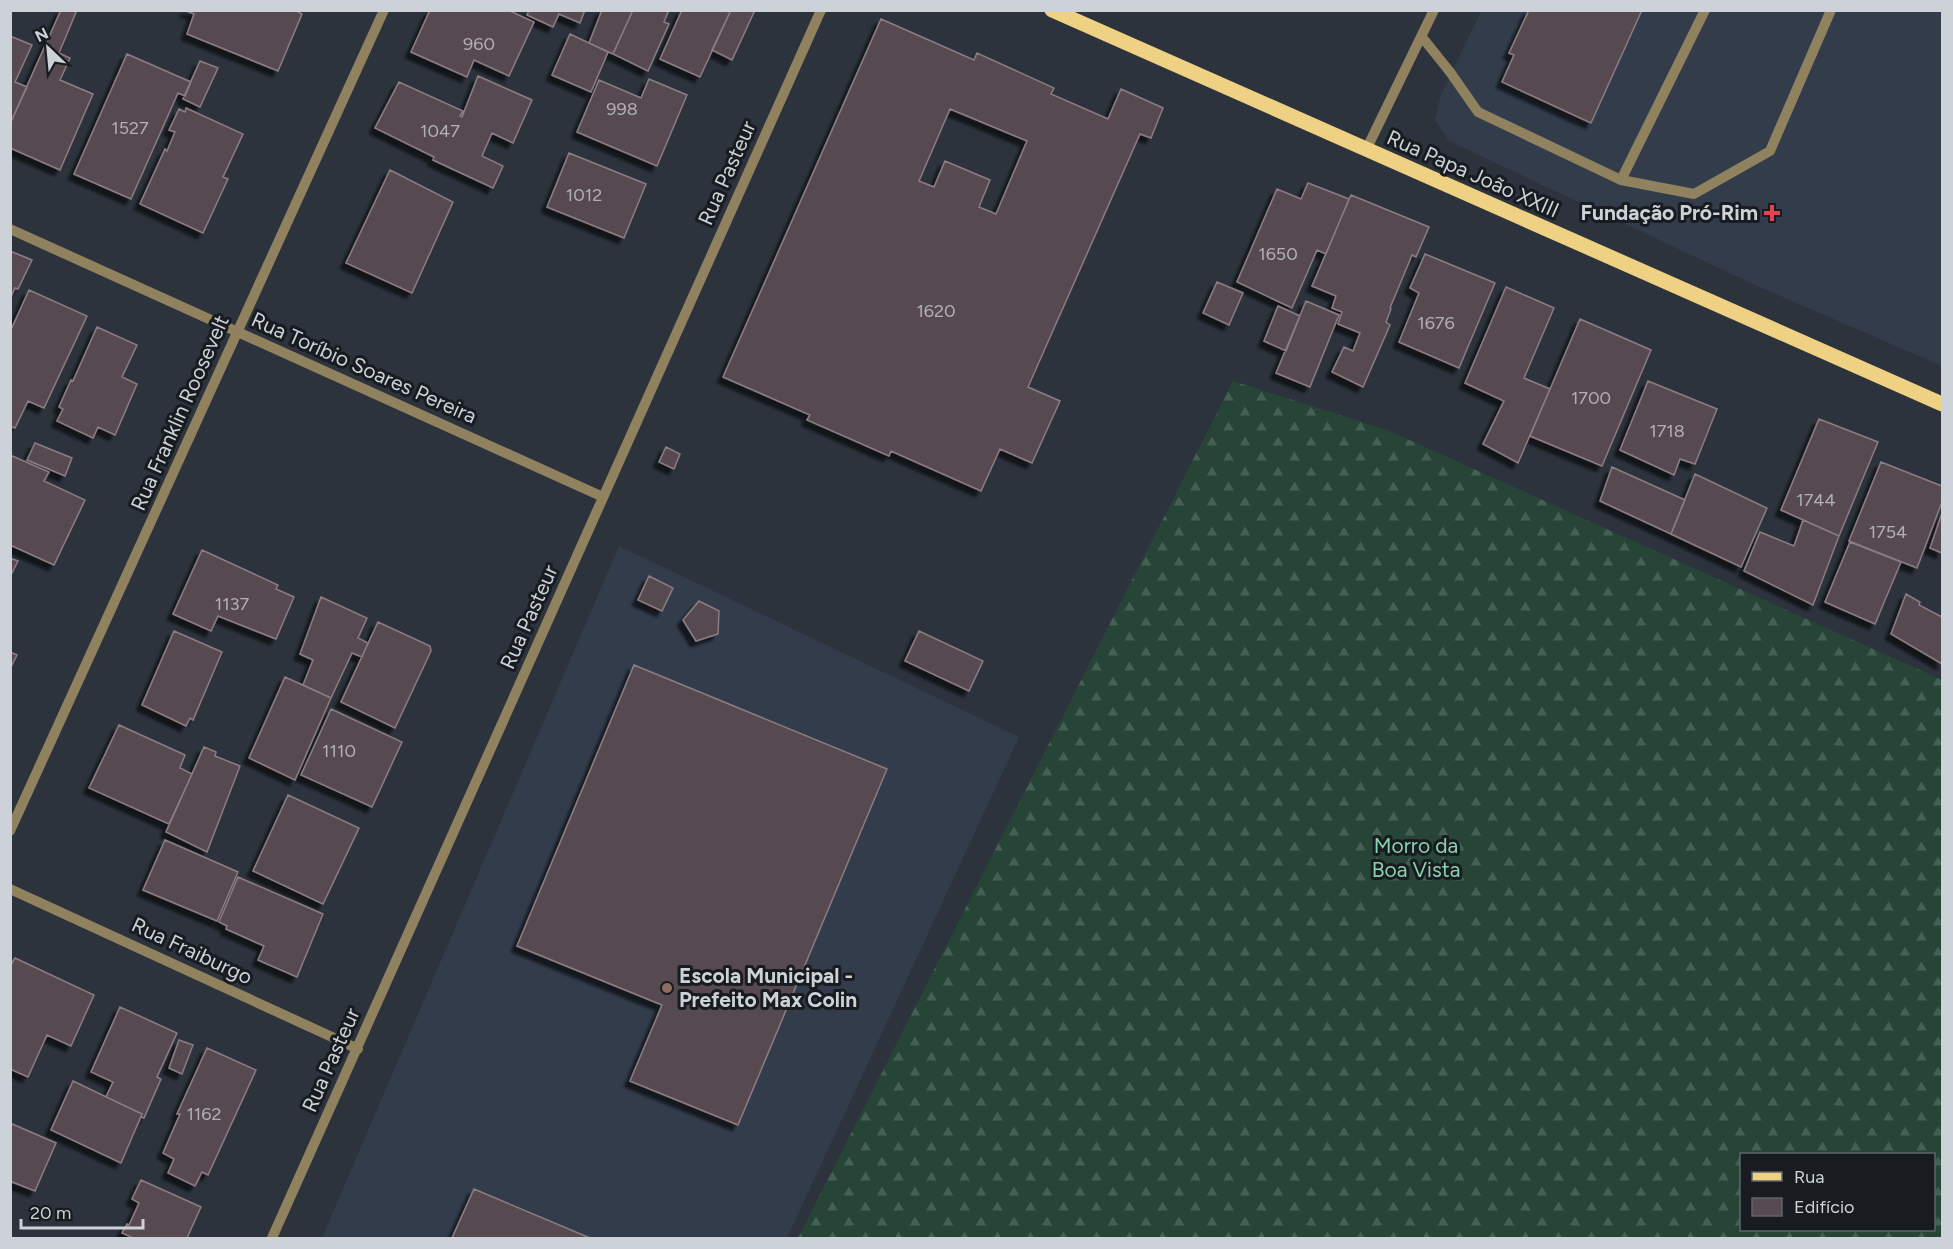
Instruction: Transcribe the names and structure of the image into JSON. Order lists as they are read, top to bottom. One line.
{"streets":{"main road":["Rua Papa João XXIII"],"street":["Rua Pasteur","Rua Toríbio Soares Pereira","Rua Franklin Roosevelt","Rua Fraiburgo"]},"crossings":[["Rua Pasteur","Rua Toríbio Soares Pereira"],["Rua Pasteur","Rua Fraiburgo"],["Rua Toríbio Soares Pereira","Rua Franklin Roosevelt"]],"parks":["Morro da Boa Vista"],"places":{"health":["Fundação Pró-Rim"],"other":["Escola Municipal - Prefeito Max Colin"]},"house_numbers":["960","998","1527","1047","1012","1650","1620","1676","1700","1718","1744","1754","1137","1110","1162"],"legend":["Rua","Edifício"],"scale_bar":"20 m","north":"top left"}
